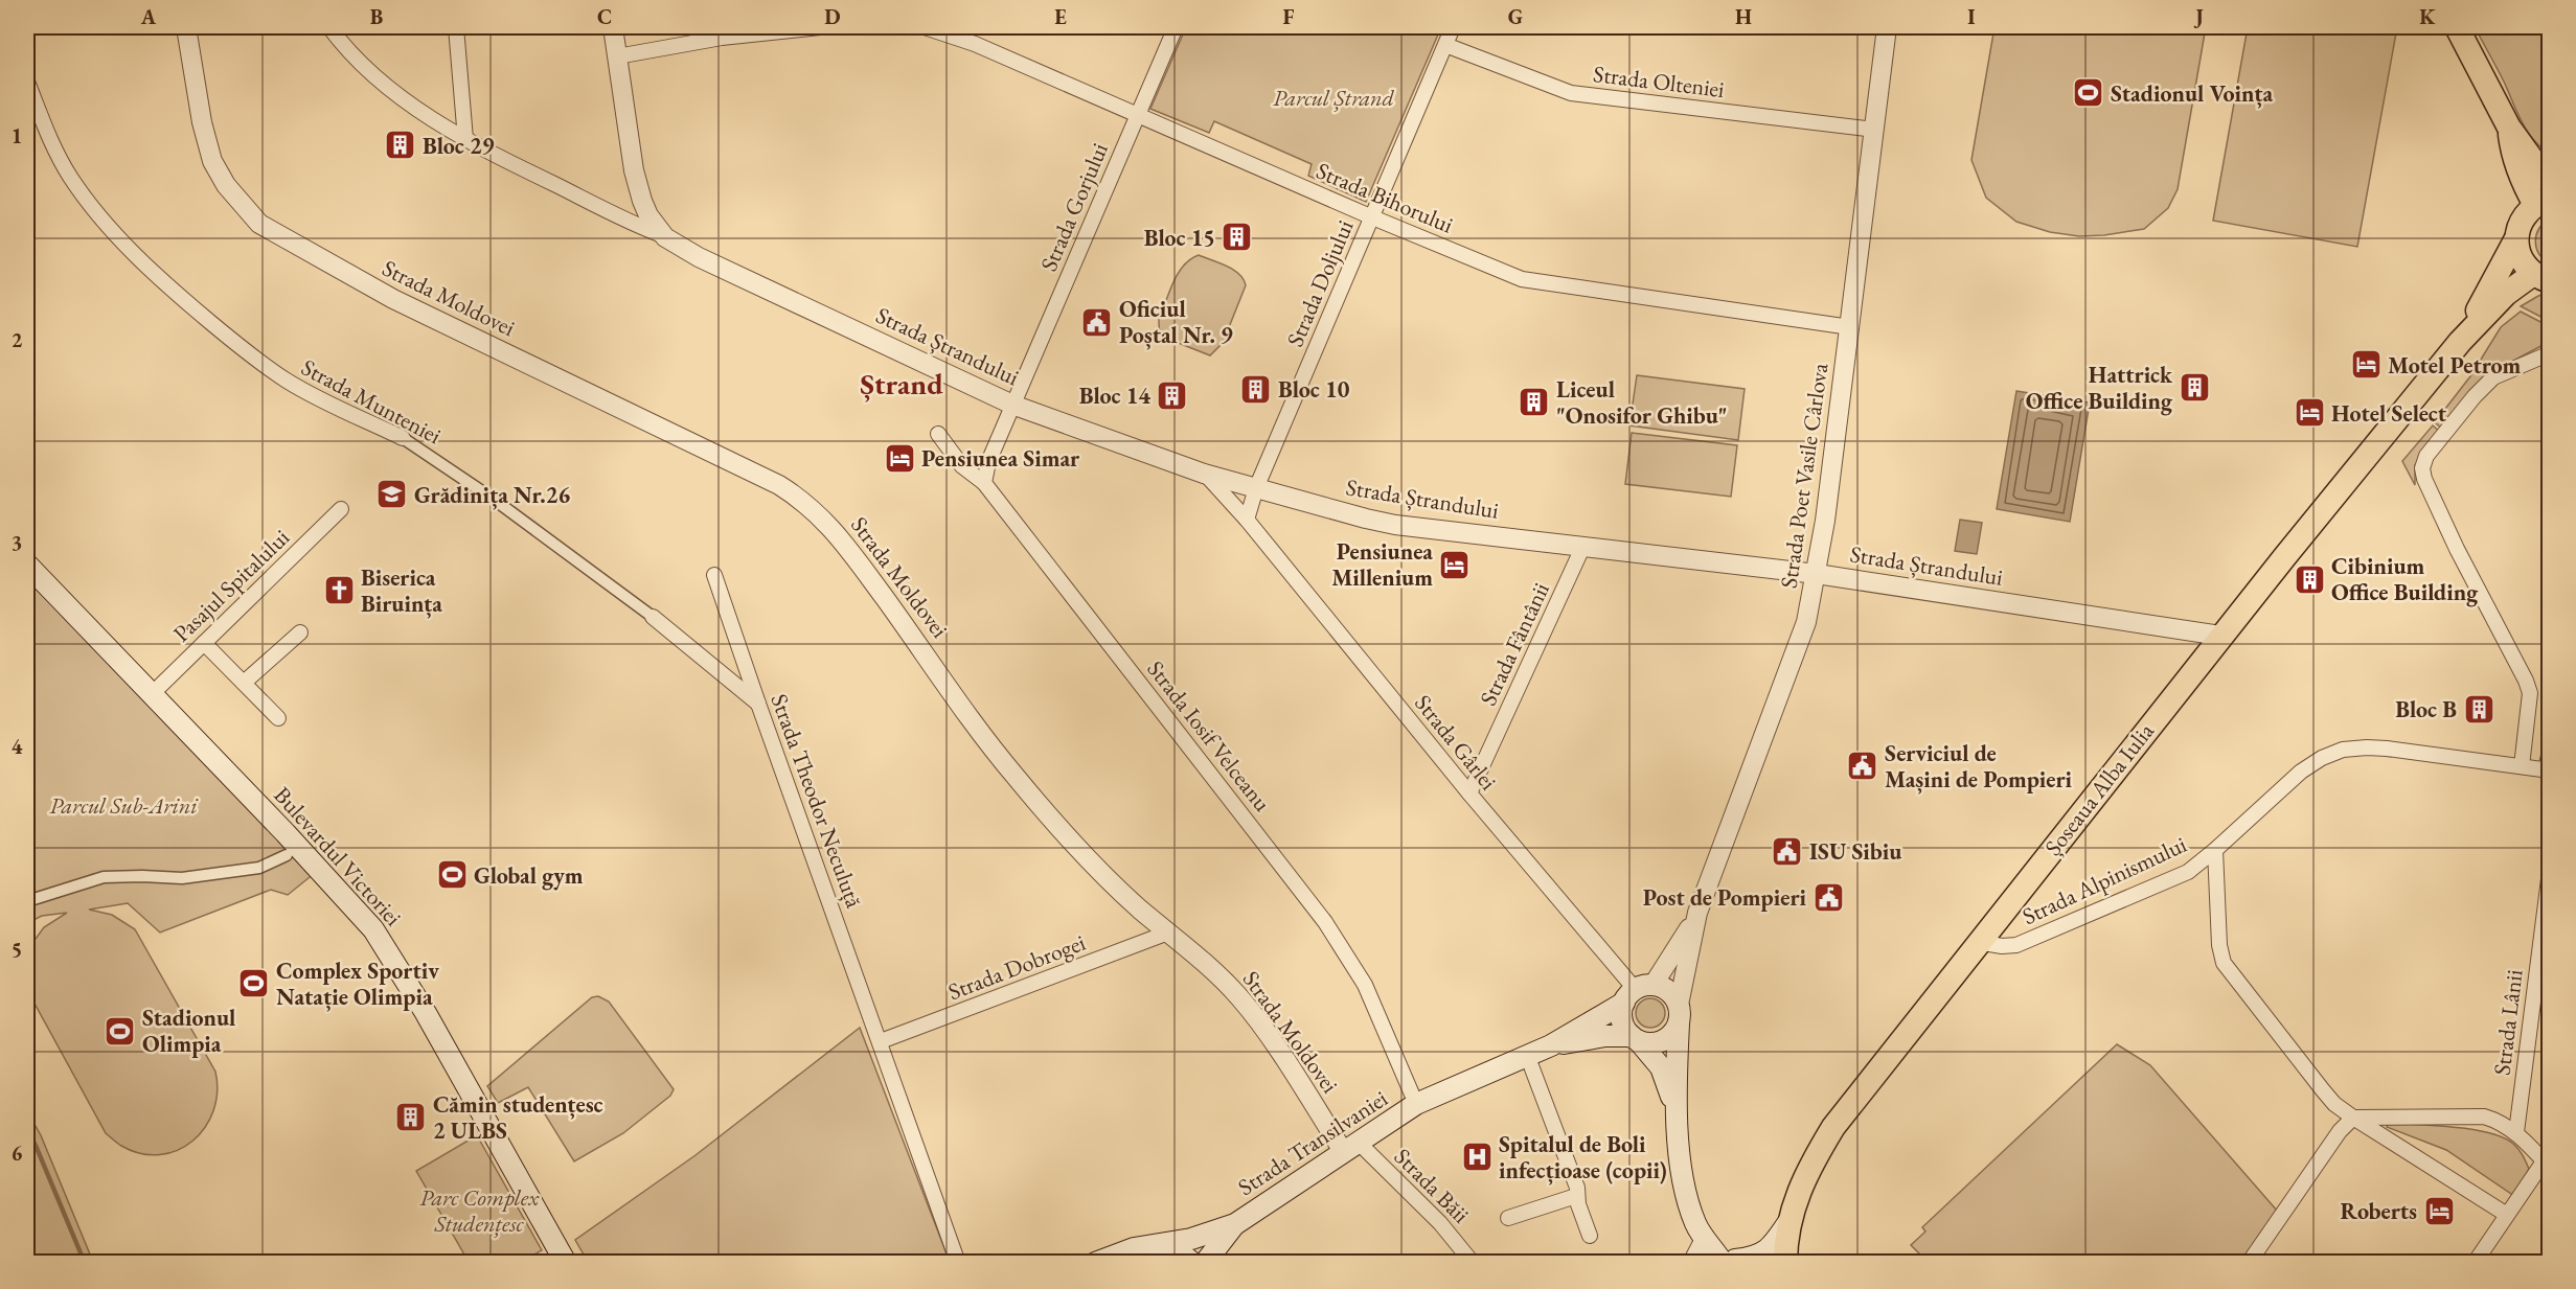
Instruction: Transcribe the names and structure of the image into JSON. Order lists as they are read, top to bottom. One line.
{"streets":{"main road":["Șoseaua Alba Iulia","Bulevardul Victoriei","Strada Transilvaniei"],"street":["Strada Olteniei","Strada Bihorului","Strada Gorjului","Strada Doljului","Strada Moldovei","Strada Ștrandului","Strada Munteniei","Strada Poet Vasile Cârlova","Pasajul Spitalului","Strada Fântânii","Strada Iosif Velceanu","Strada Gârlei","Strada Theodor Neculuță","Strada Alpinismului","Strada Dobrogei","Strada Lânii","Strada Băii"]},"crossings":[["Strada Olteniei","Strada Doljului"],["Strada Olteniei","Strada Poet Vasile Cârlova"],["Strada Bihorului","Strada Gorjului"],["Strada Bihorului","Strada Doljului"],["Strada Bihorului","Strada Poet Vasile Cârlova"],["Strada Gorjului","Strada Ștrandului"],["Strada Doljului","Strada Ștrandului"],["Strada Moldovei","Strada Dobrogei"],["Strada Moldovei","Strada Transilvaniei"],["Strada Moldovei","Strada Băii"],["Strada Ștrandului","Strada Poet Vasile Cârlova"],["Strada Ștrandului","Strada Fântânii"],["Strada Ștrandului","Strada Gârlei"],["Strada Ștrandului","Șoseaua Alba Iulia"],["Strada Munteniei","Strada Theodor Neculuță"],["Strada Poet Vasile Cârlova","Strada Gârlei"],["Strada Poet Vasile Cârlova","Strada Transilvaniei"],["Pasajul Spitalului","Bulevardul Victoriei"],["Strada Fântânii","Strada Gârlei"],["Strada Iosif Velceanu","Strada Transilvaniei"],["Strada Gârlei","Strada Transilvaniei"],["Șoseaua Alba Iulia","Strada Alpinismului"],["Strada Theodor Neculuță","Strada Dobrogei"],["Strada Transilvaniei","Strada Băii"]],"districts":["Ștrand"],"parks":["Parcul Ștrand","Parcul Sub-Arini","Parc Complex Studențesc"],"places":{"sports":["Stadionul Voința","Global gym","Complex Sportiv Natație Olimpia","Stadionul Olimpia"],"building":["Bloc 29","Bloc 15","Hattrick Office Building","Bloc 10","Bloc 14","Liceul \"Onosifor Ghibu\"","Cibinium Office Building","Bloc B","Cămin studențesc 2 ULBS"],"public building":["Oficiul Poștal Nr. 9","Serviciul de Mașini de Pompieri","ISU Sibiu","Post de Pompieri"],"hotel":["Motel Petrom","Hotel Select","Pensiunea Simar","Pensiunea Millenium","Roberts"],"school or university":["Grădinița Nr.26"],"church":["Biserica Biruința"],"hospital":["Spitalul de Boli infecțioase (copii)"]},"grid":{"columns":["A","B","C","D","E","F","G","H","I","J","K"],"rows":["1","2","3","4","5","6"]}}
